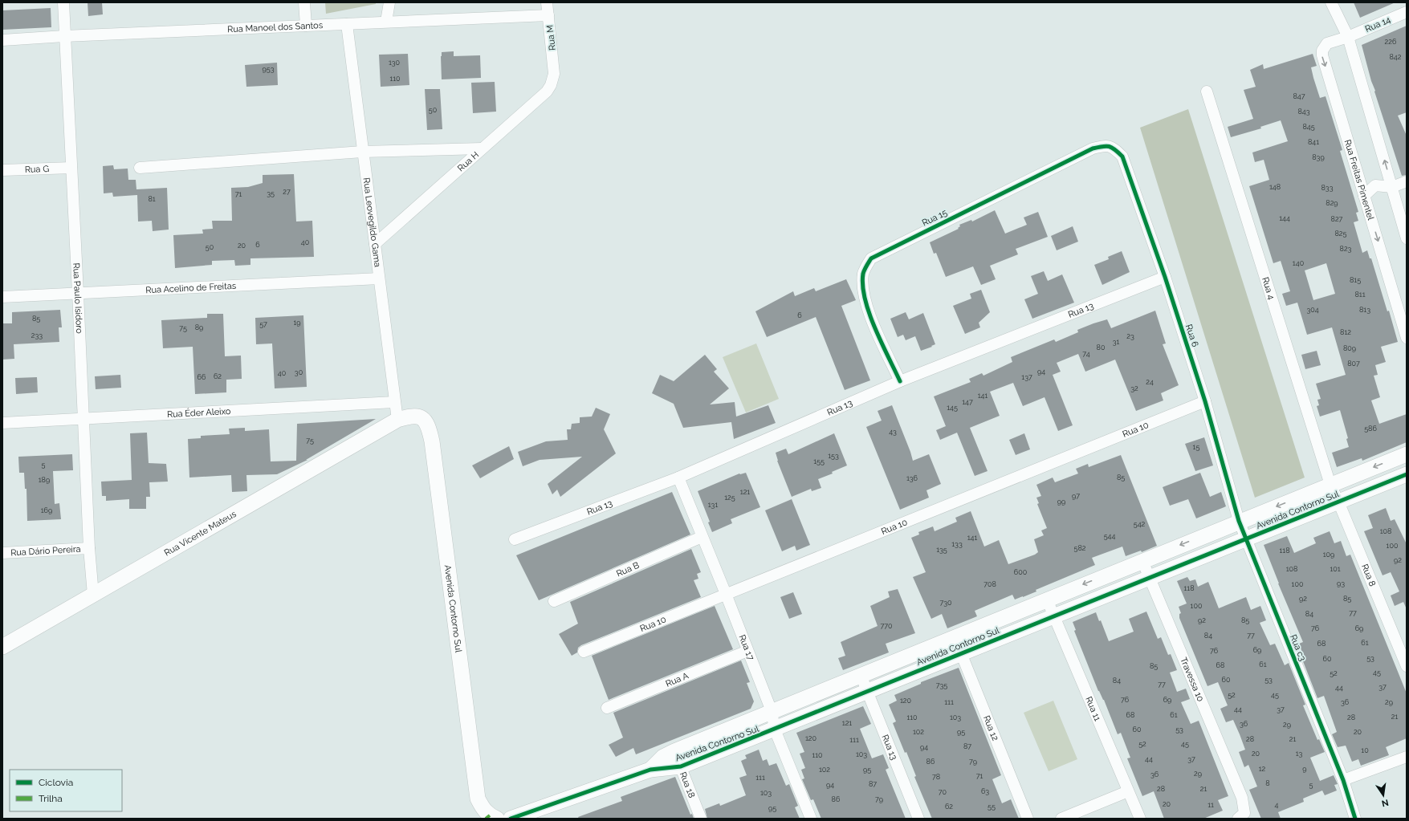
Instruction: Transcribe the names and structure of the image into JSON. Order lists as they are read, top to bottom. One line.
{"streets":{"street":["Rua 14","Rua Manoel dos Santos","Rua M","Rua H","Rua G","Rua Freitas Pimentel","Rua 15","Rua Leovegildo Gama","Rua Acelino de Freitas","Rua 4","Rua Paulo Isidoro","Rua 13","Rua 6","Rua Éder Aleixo","Rua 10","Avenida Contorno Sul","Rua Vicente Mateus","Rua Dário Pereira","Rua B","Rua 8","Rua 17","Rua c3","Rua A","Travessa 10","Rua 11","Rua 12","Rua 18"]},"crossings":[["Rua 14","Rua Freitas Pimentel"],["Rua Manoel dos Santos","Rua M"],["Rua Manoel dos Santos","Rua Leovegildo Gama"],["Rua Manoel dos Santos","Rua Paulo Isidoro"],["Rua M","Rua H"],["Rua H","Rua Leovegildo Gama"],["Rua G","Rua Paulo Isidoro"],["Rua 15","Rua 13"],["Rua 15","Rua 6"],["Rua Leovegildo Gama","Rua Acelino de Freitas"],["Rua Leovegildo Gama","Rua Éder Aleixo"],["Rua Leovegildo Gama","Avenida Contorno Sul"],["Rua Leovegildo Gama","Rua Vicente Mateus"],["Rua Acelino de Freitas","Rua Paulo Isidoro"],["Rua 4","Avenida Contorno Sul"],["Rua 4","Rua 8"],["Rua Paulo Isidoro","Rua Éder Aleixo"],["Rua Paulo Isidoro","Rua Vicente Mateus"],["Rua Paulo Isidoro","Rua Dário Pereira"],["Rua 13","Rua 6"],["Rua 13","Avenida Contorno Sul"],["Rua 13","Rua 17"],["Rua 6","Rua 10"],["Rua 6","Avenida Contorno Sul"],["Rua 6","Rua c3"],["Rua 10","Rua 17"],["Avenida Contorno Sul","Rua Vicente Mateus"],["Avenida Contorno Sul","Rua 8"],["Avenida Contorno Sul","Rua 17"],["Avenida Contorno Sul","Rua c3"],["Avenida Contorno Sul","Travessa 10"],["Avenida Contorno Sul","Rua 11"],["Avenida Contorno Sul","Rua 12"],["Avenida Contorno Sul","Rua 18"],["Rua B","Rua 17"],["Rua 17","Rua A"]],"house_numbers":["226","842","130","953","110","847","50","843","845","841","839","148","833","27","35","71","81","829","144","827","825","40","6","20","50","823","140","815","811","304","813","6","85","19","57","89","75","812","233","23","31","80","809","74","807","94","30","40","62","66","137","24","32","141","147","145","586","43","75","15","153","155","5","85","136","189","121","97","125","99","131","169","542","108","544","141","133","100","582","135","118","109","92","108","101","600","93","708","100","118","92","85","730","100","77","84","92","85","770","76","69","84","77","61","68","69","76","53","60","61","68","85","45","52","60","53","84","77","735","37","44","52","45","76","69","120","111","36","29","44","37","68","61","21","110","103","28","121","36","29","60","53","102","95","20","120","28","21","111","52","45","87","94","10","20","13","103","110","44","37","86","79","12","9","102","95","29","36","71","78","111","8","87","94","5","28","21","63","70","103","86","79","20","11","4","62","55","95"],"legend":["Ciclovia","Trilha"],"north":"bottom"}
